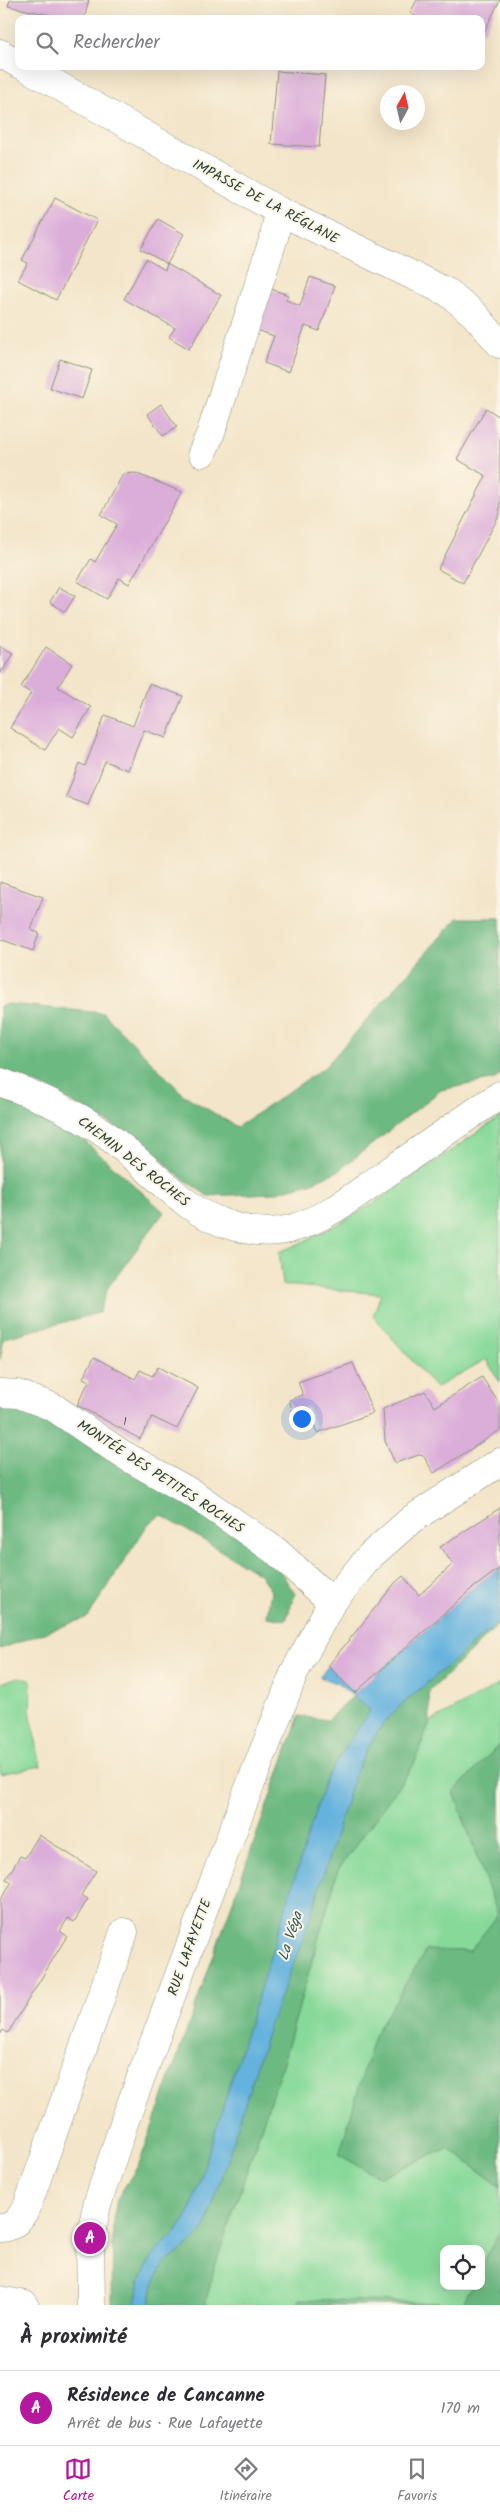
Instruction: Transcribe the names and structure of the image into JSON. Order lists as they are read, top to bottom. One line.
{"streets":{"street":["IMPASSE DE LA RÉGLANE","CHEMIN DES ROCHES","MONTÉE DES PETITES ROCHES","RUE LAFAYETTE"]},"crossings":[["MONTÉE DES PETITES ROCHES","RUE LAFAYETTE"]],"water":["La Véga"],"house_numbers":["1"],"north":"top","page":{"search":"Rechercher","pins":"A","heading":"À proximité","list":[{"mark":"A","name":"Résidence de Cancanne","note":"Arrêt de bus · Rue Lafayette","value":"170 m"}],"nav":["Carte","Itinéraire","Favoris"]}}
